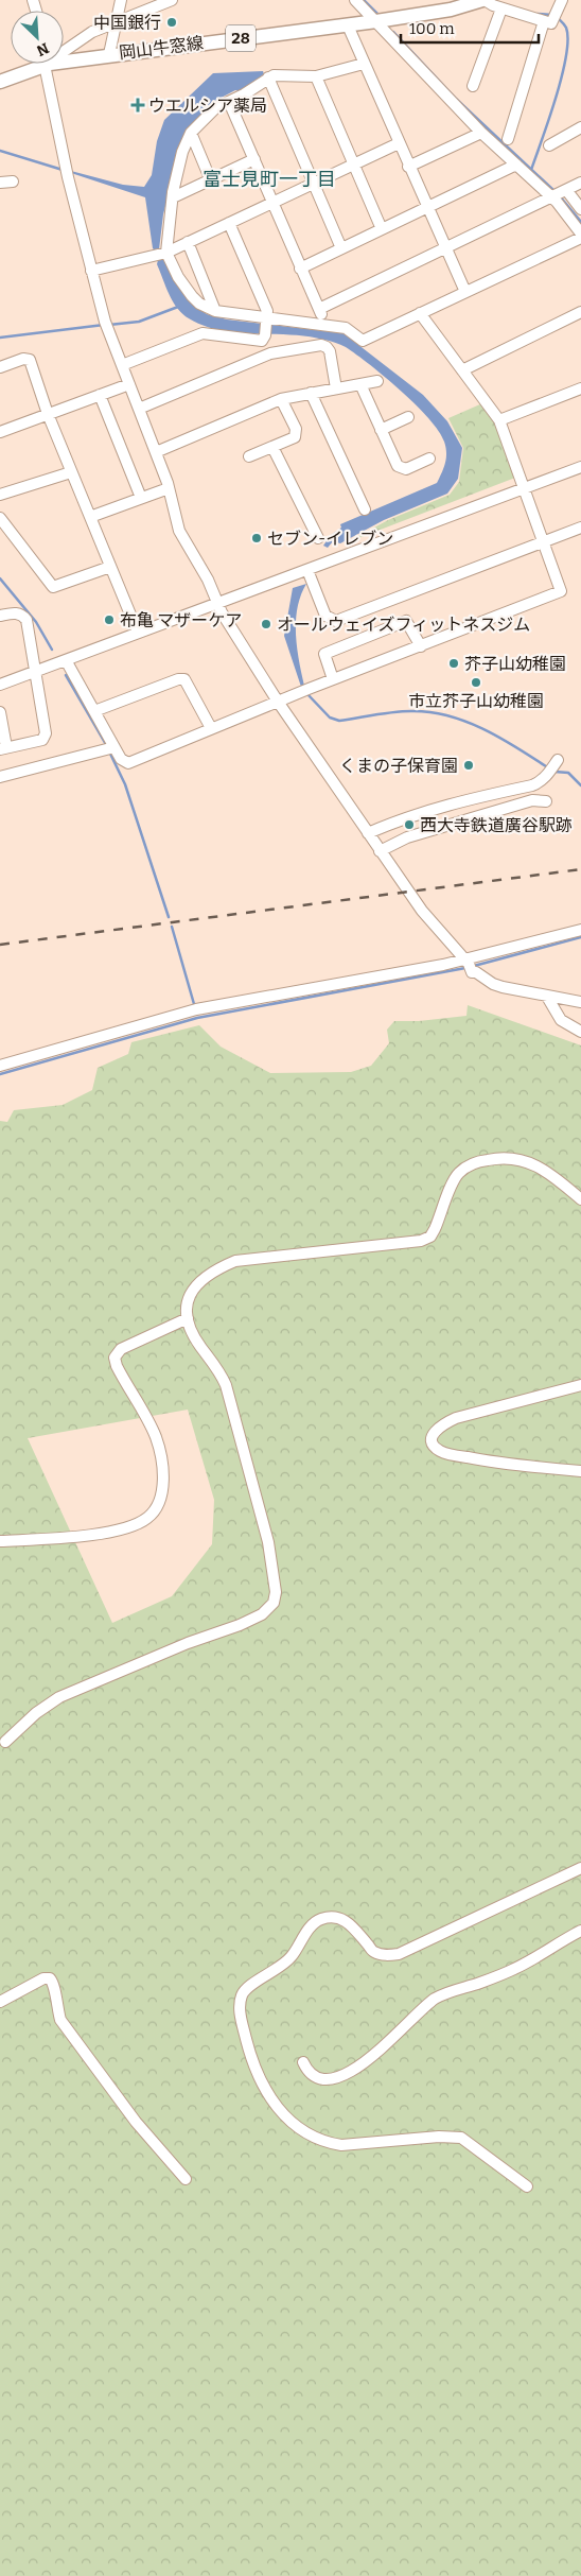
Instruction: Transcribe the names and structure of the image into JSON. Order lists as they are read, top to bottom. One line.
{"streets":{"main road":["28","岡山牛窓線"]},"districts":["富士見町一丁目"],"places":{"other":["中国銀行","セブン-イレブン","布亀 マザーケア","オールウェイズフィットネスジム","芥子山幼稚園","市立芥子山幼稚園","くまの子保育園","西大寺鉄道廣谷駅跡"],"health":["ウエルシア薬局"]},"scale_bar":"100 m","north":"bottom right"}
